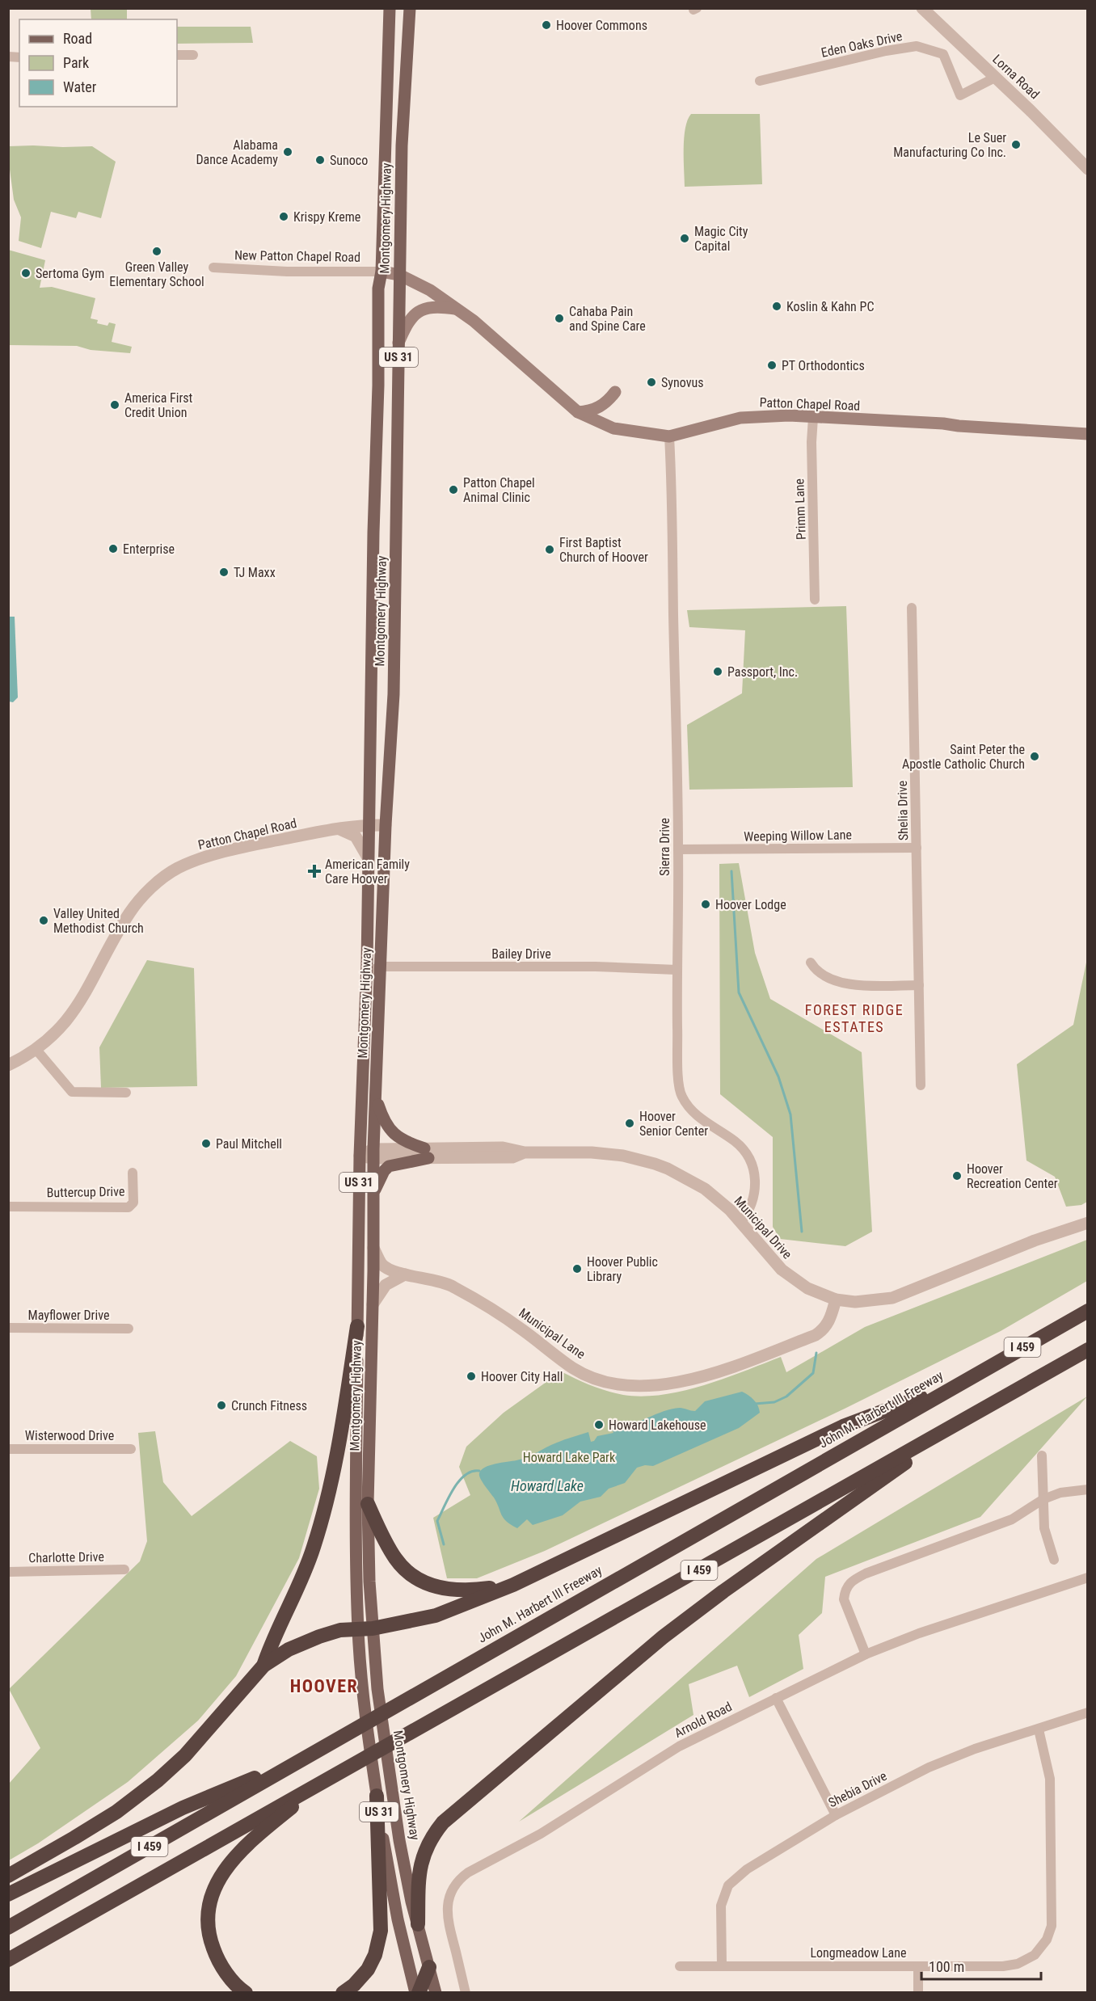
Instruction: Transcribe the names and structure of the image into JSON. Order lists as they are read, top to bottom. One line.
{"streets":{"highway":["I 459","John M. Harbert III Freeway"],"main road":["Montgomery Highway","US 31","Patton Chapel Road"],"street":["Eden Oaks Drive","Lorna Road","New Patton Chapel Road","Primm Lane","Shelia Drive","Weeping Willow Lane","Sierra Drive","Bailey Drive","Buttercup Drive","Municipal Drive","Mayflower Drive","Municipal Lane","Wisterwood Drive","Charlotte Drive","Arnold Road","Shebia Drive","Longmeadow Lane"]},"crossings":[["Eden Oaks Drive","Lorna Road"],["Montgomery Highway","New Patton Chapel Road"],["Montgomery Highway","Patton Chapel Road"],["Montgomery Highway","Bailey Drive"],["Montgomery Highway","Municipal Drive"],["Montgomery Highway","Municipal Lane"],["New Patton Chapel Road","Patton Chapel Road"],["Patton Chapel Road","Primm Lane"],["Patton Chapel Road","Sierra Drive"],["Shelia Drive","Weeping Willow Lane"],["Weeping Willow Lane","Sierra Drive"],["Sierra Drive","Bailey Drive"],["Sierra Drive","Municipal Drive"],["Municipal Drive","Municipal Lane"],["Shebia Drive","Longmeadow Lane"]],"districts":["FOREST RIDGE ESTATES","HOOVER"],"water":["Howard Lake"],"parks":["Howard Lake Park"],"places":{"other":["Hoover Commons","Le Suer Manufacturing Co Inc.","Alabama Dance Academy","Sunoco","Krispy Kreme","Magic City Capital","Green Valley Elementary School","Sertoma Gym","Koslin & Kahn PC","Cahaba Pain and Spine Care","PT Orthodontics","Synovus","America First Credit Union","Patton Chapel Animal Clinic","Enterprise","First Baptist Church of Hoover","TJ Maxx","Passport, Inc.","Saint Peter the Apostle Catholic Church","Hoover Lodge","Valley United Methodist Church","Hoover Senior Center","Paul Mitchell","Hoover Recreation Center","Hoover Public Library","Hoover City Hall","Crunch Fitness","Howard Lakehouse"],"health":["American Family Care Hoover"]},"legend":["Road","Park","Water"],"scale_bar":"100 m"}
